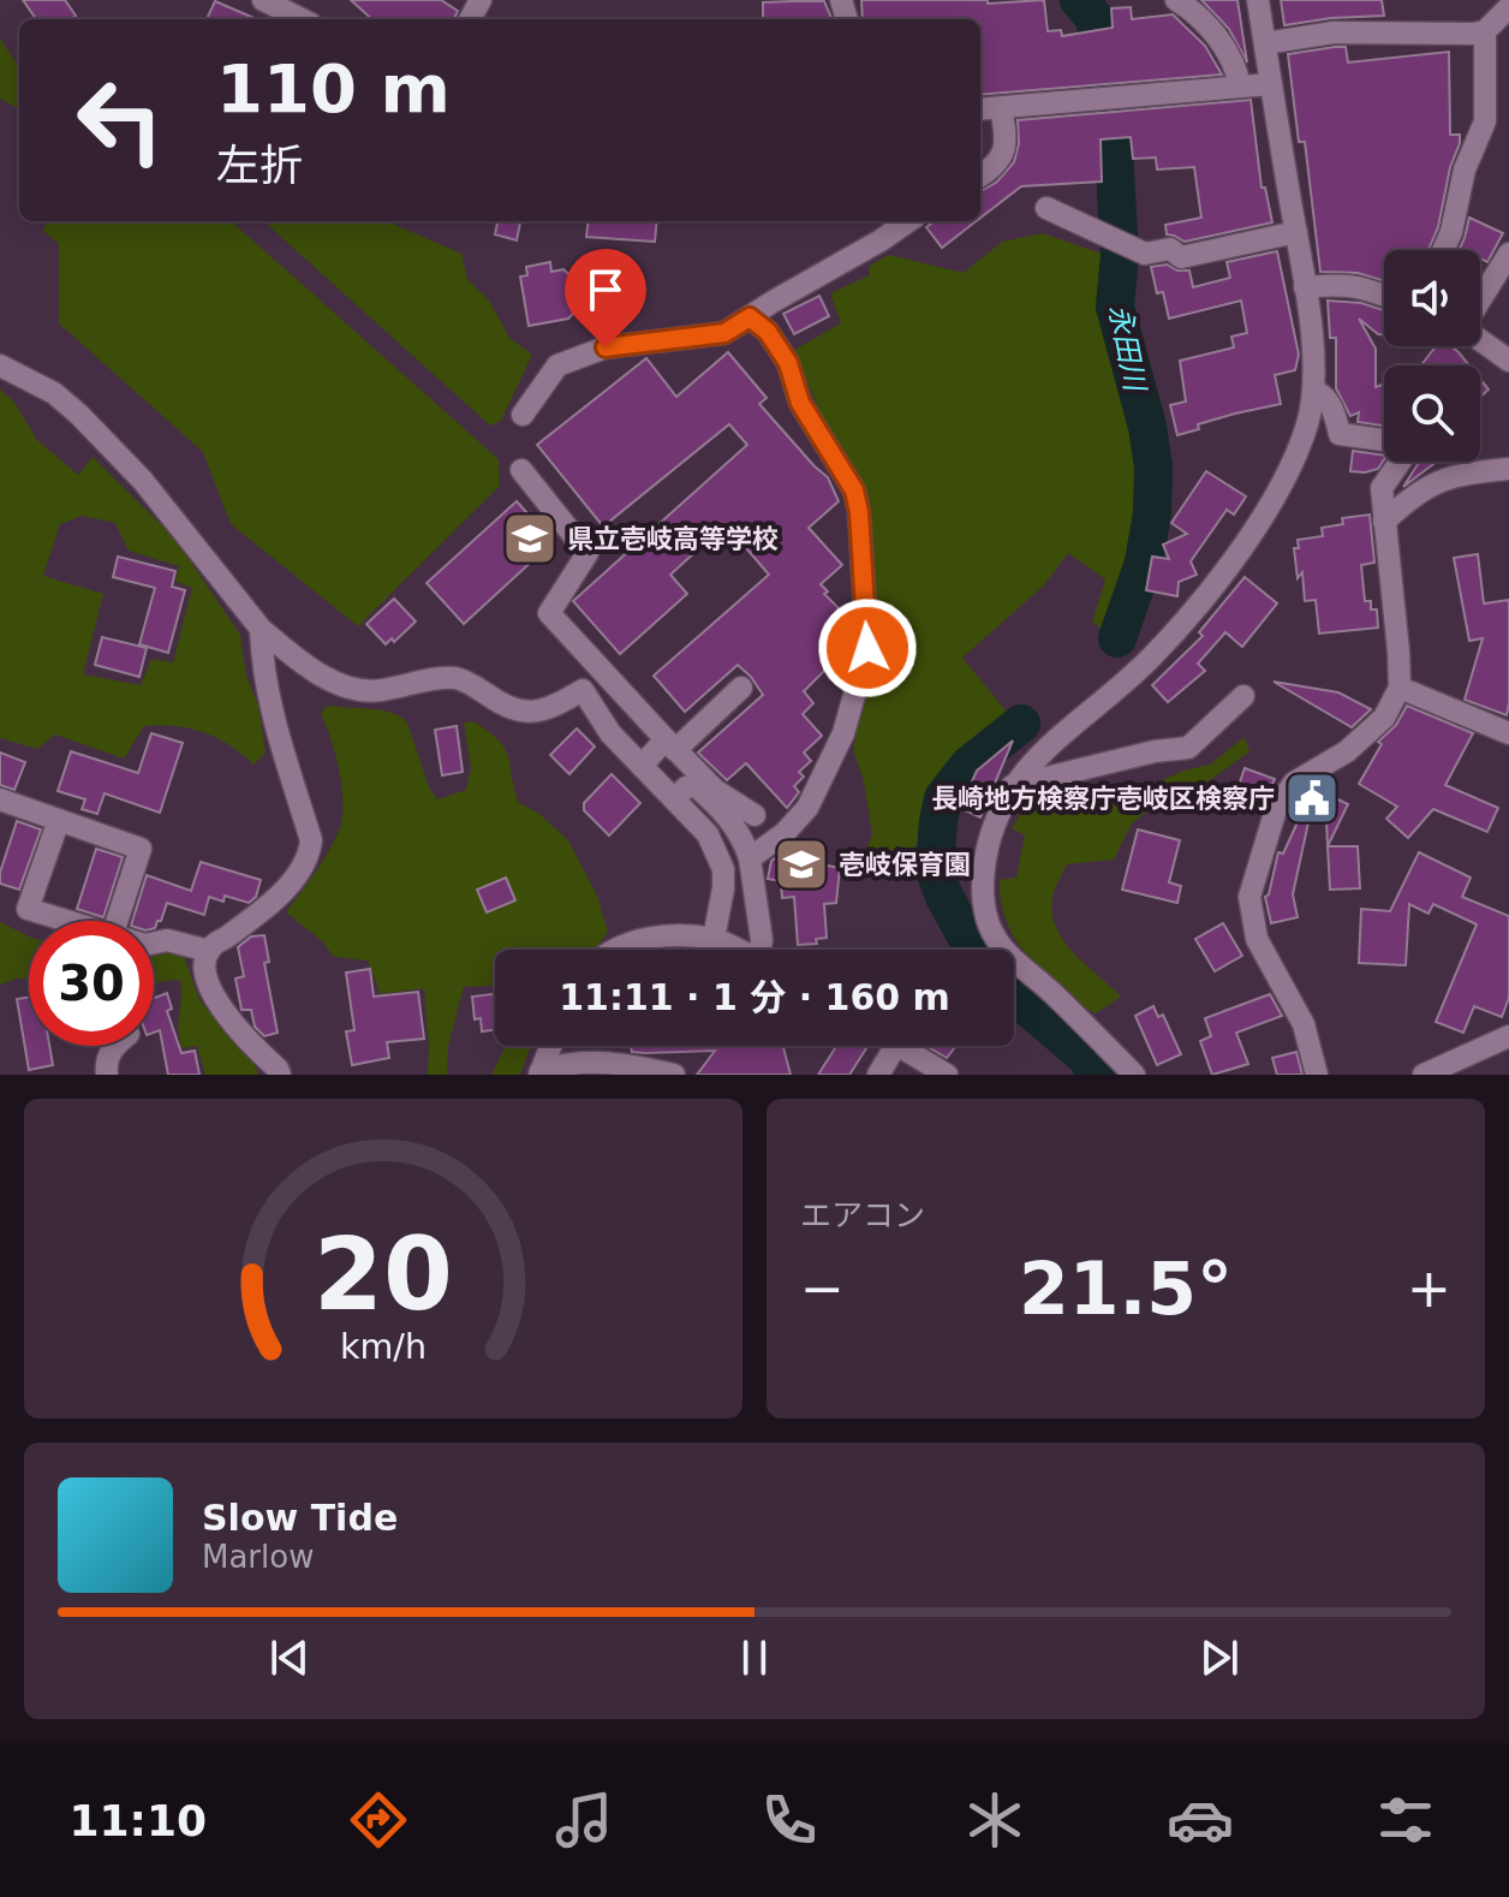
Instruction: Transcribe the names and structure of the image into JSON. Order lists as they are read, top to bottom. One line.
{"water":["永田川"],"places":{"school or university":["県立壱岐高等学校","壱岐保育園"],"public building":["長崎地方検察庁壱岐区検察庁"]},"page":{"turn":["110 m","左折"],"limit":"30","trip":"11:11 · 1 分 · 160 m","tile":"エアコン","heat":["−","21.5°","+"],"song":["Slow Tide","Marlow"],"tabs":"11:10","gauge":["20","km/h"]}}
